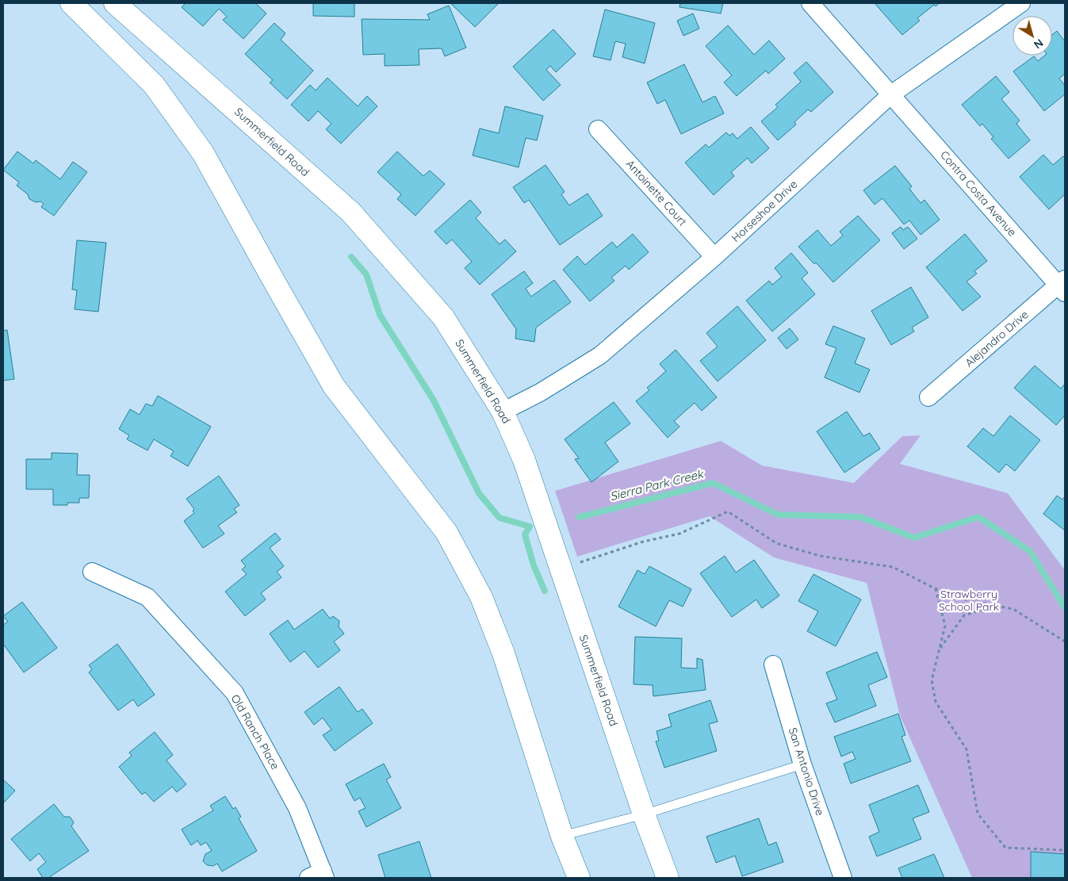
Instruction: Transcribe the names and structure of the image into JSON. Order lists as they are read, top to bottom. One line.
{"streets":{"street":["Summerfield Road","Antoinette Court","Contra Costa Avenue","Horseshoe Drive","Alejandro Drive","Old Ranch Place","San Antonio Drive"]},"crossings":[["Summerfield Road","Horseshoe Drive"],["Antoinette Court","Horseshoe Drive"],["Contra Costa Avenue","Horseshoe Drive"],["Contra Costa Avenue","Alejandro Drive"]],"water":["Sierra Park Creek"],"parks":["Strawberry School Park"],"north":"bottom right"}
